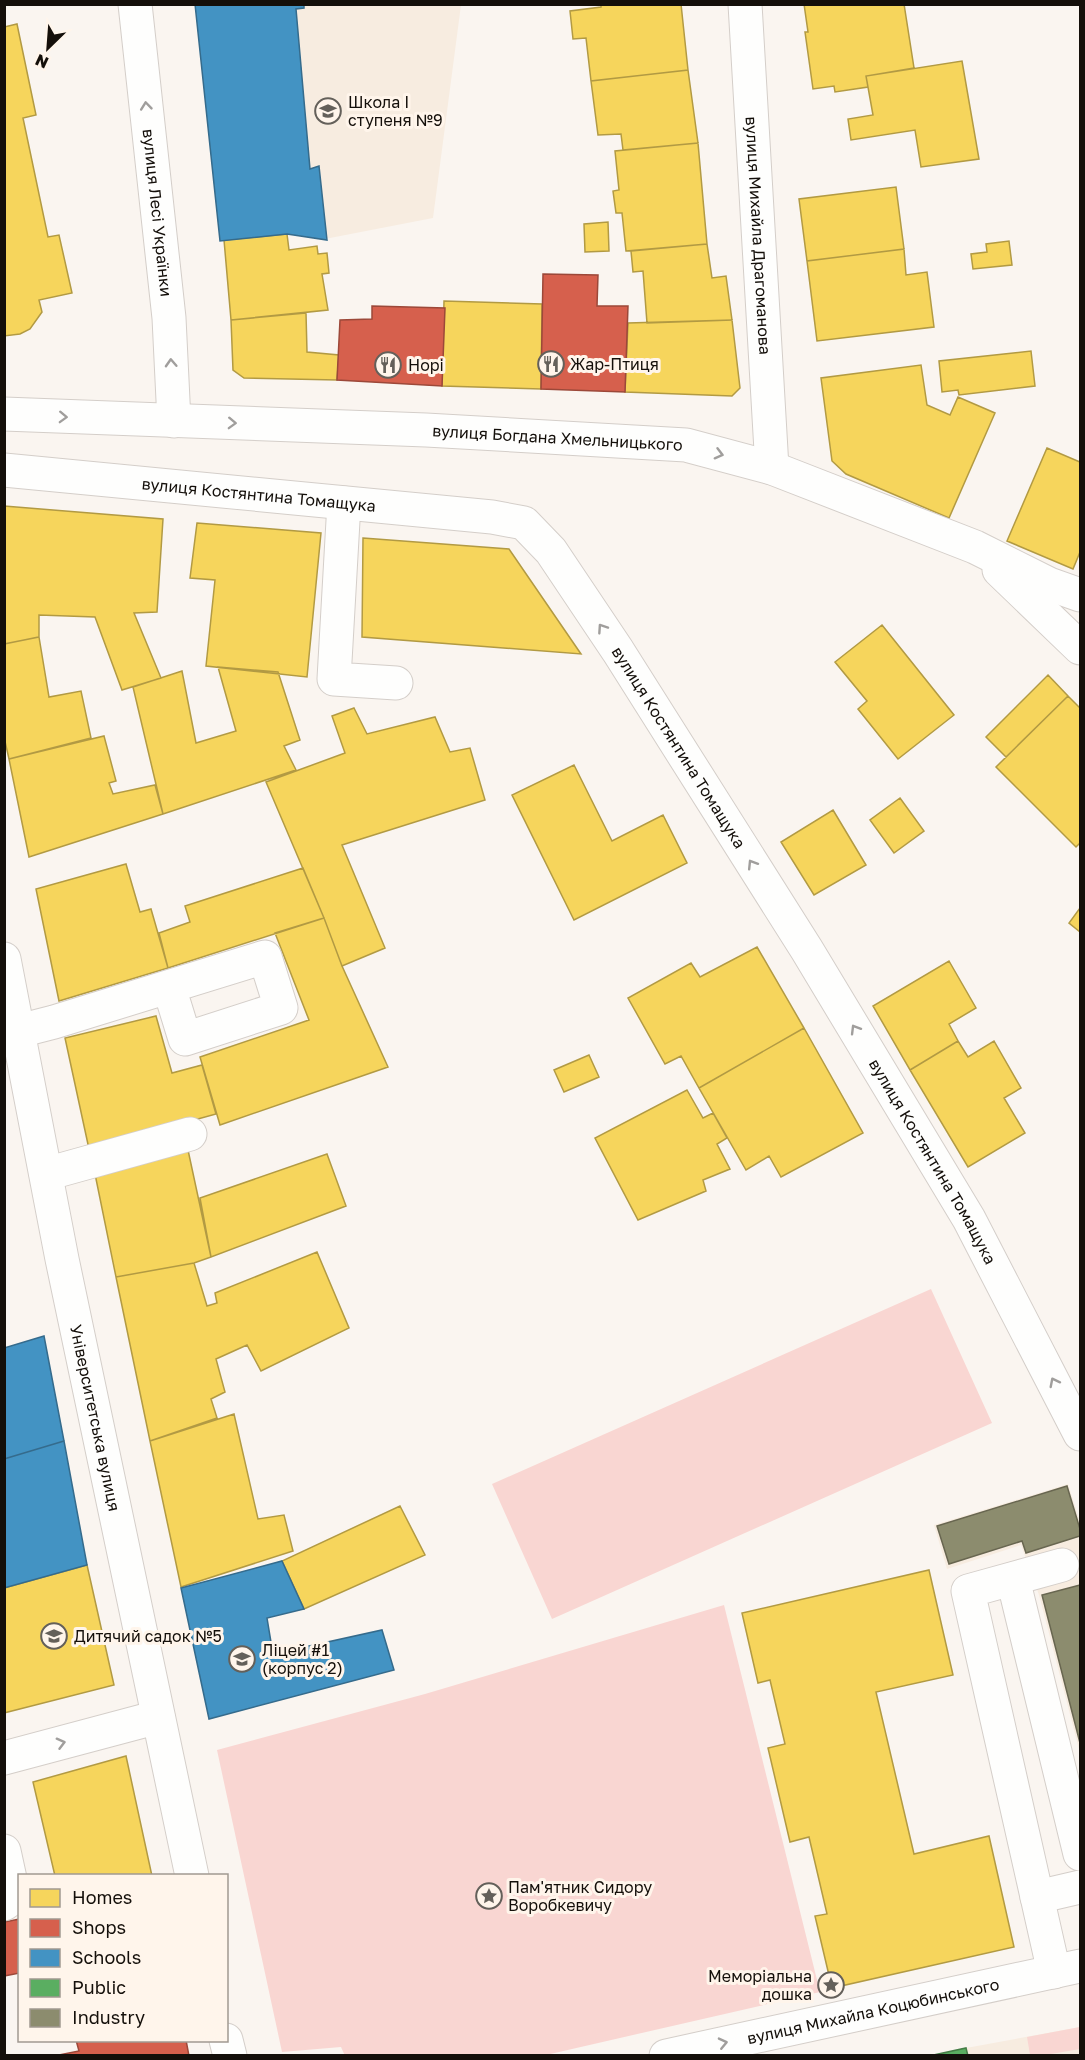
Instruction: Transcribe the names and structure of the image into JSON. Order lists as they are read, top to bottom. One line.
{"streets":{"street":["вулиця Лесі Українки","вулиця Михайла Драгоманова","вулиця Богдана Хмельницького","вулиця Костянтина Томащука","Університетська вулиця","вулиця Михайла Коцюбинського"]},"crossings":[["вулиця Лесі Українки","вулиця Богдана Хмельницького"],["вулиця Михайла Драгоманова","вулиця Богдана Хмельницького"]],"one_way":["вулиця Лесі Українки","вулиця Богдана Хмельницького","вулиця Костянтина Томащука","вулиця Михайла Коцюбинського"],"places":{"school or university":["Школа I ступеня №9","Дитячий садок №5","Ліцей #1 (корпус 2)"],"restaurant":["Жар-Птиця","Норі"],"place":["Пам'ятник Сидору Воробкевичу","Меморіальна дошка"]},"legend":["Homes","Shops","Schools","Public","Industry"],"north":"bottom left"}
